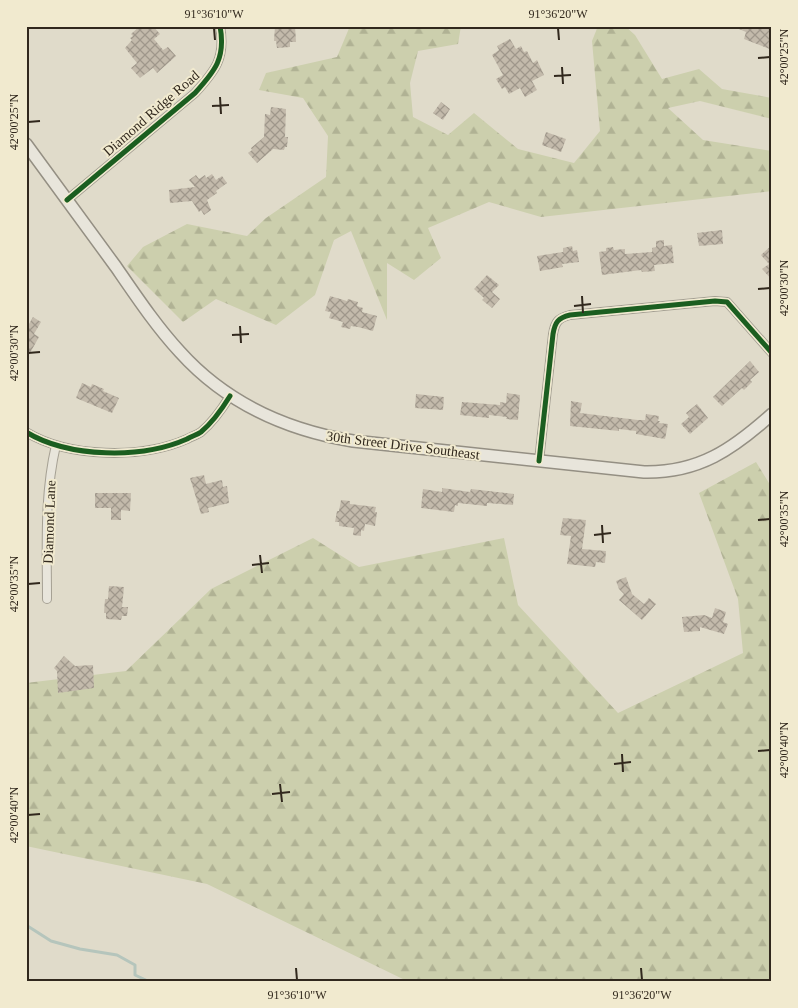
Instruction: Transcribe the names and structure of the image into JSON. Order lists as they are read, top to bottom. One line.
{"streets":{"main road":["30th Street Drive Southeast"],"street":["Diamond Ridge Road","Diamond Lane"]},"crossings":[["Diamond Ridge Road","30th Street Drive Southeast"]],"coordinates":["91°36'10\"W","91°36'20\"W","42°00'25\"N","42°00'30\"N","42°00'35\"N","42°00'40\"N"]}
